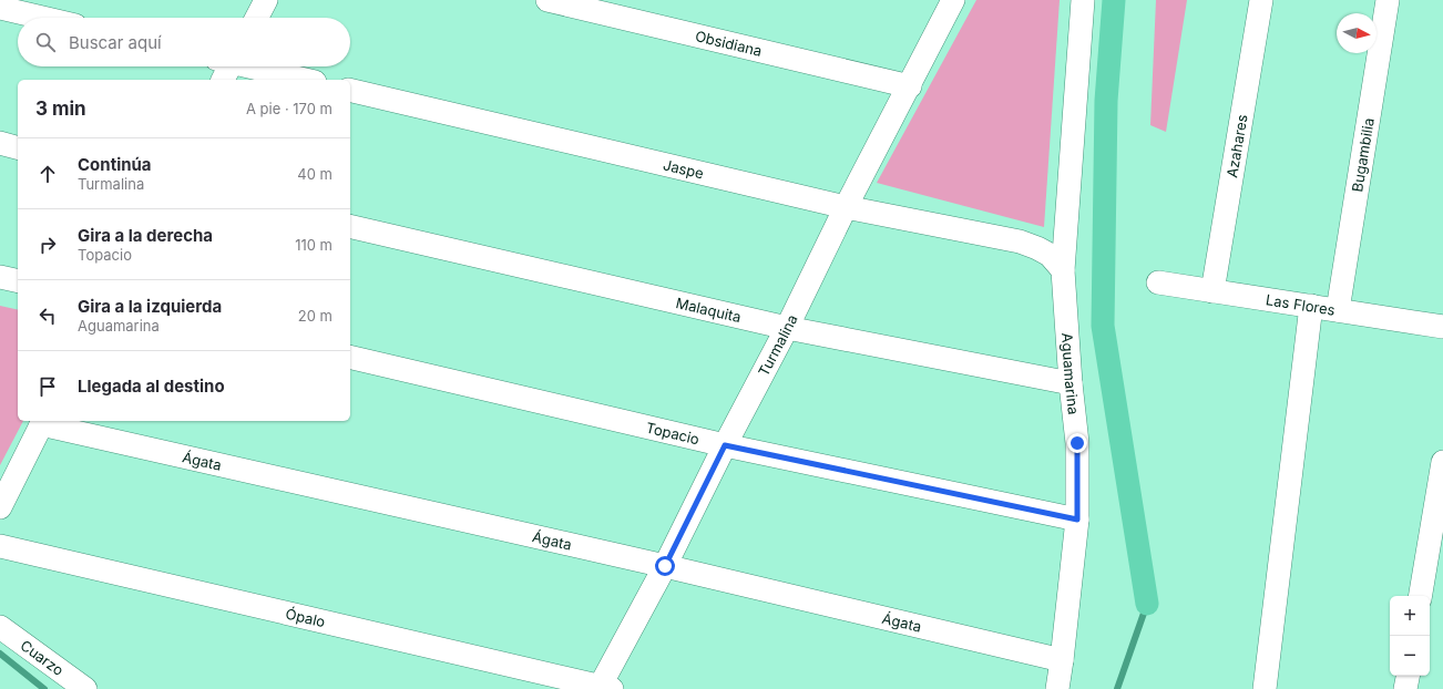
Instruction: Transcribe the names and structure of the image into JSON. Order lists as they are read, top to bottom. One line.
{"streets":{"street":["Obsidiana","Azahares","Bugambilia","Jaspe","Las Flores","Malaquita","Turmalina","Aguamarina","Topacio","Ágata","Ópalo","Cuarzo"]},"crossings":[["Obsidiana","Turmalina"],["Azahares","Las Flores"],["Bugambilia","Las Flores"],["Jaspe","Turmalina"],["Jaspe","Aguamarina"],["Malaquita","Turmalina"],["Malaquita","Aguamarina"],["Turmalina","Topacio"],["Turmalina","Ágata"],["Turmalina","Ópalo"],["Aguamarina","Topacio"],["Aguamarina","Ágata"]],"north":"right","page":{"search":"Buscar aquí","heading":["3 min","A pie · 170 m"],"list":[["Continúa","Turmalina","40 m"],["Gira a la derecha","Topacio","110 m"],["Gira a la izquierda","Aguamarina","20 m"],"Llegada al destino"],"map_buttons":["+","−"]}}
